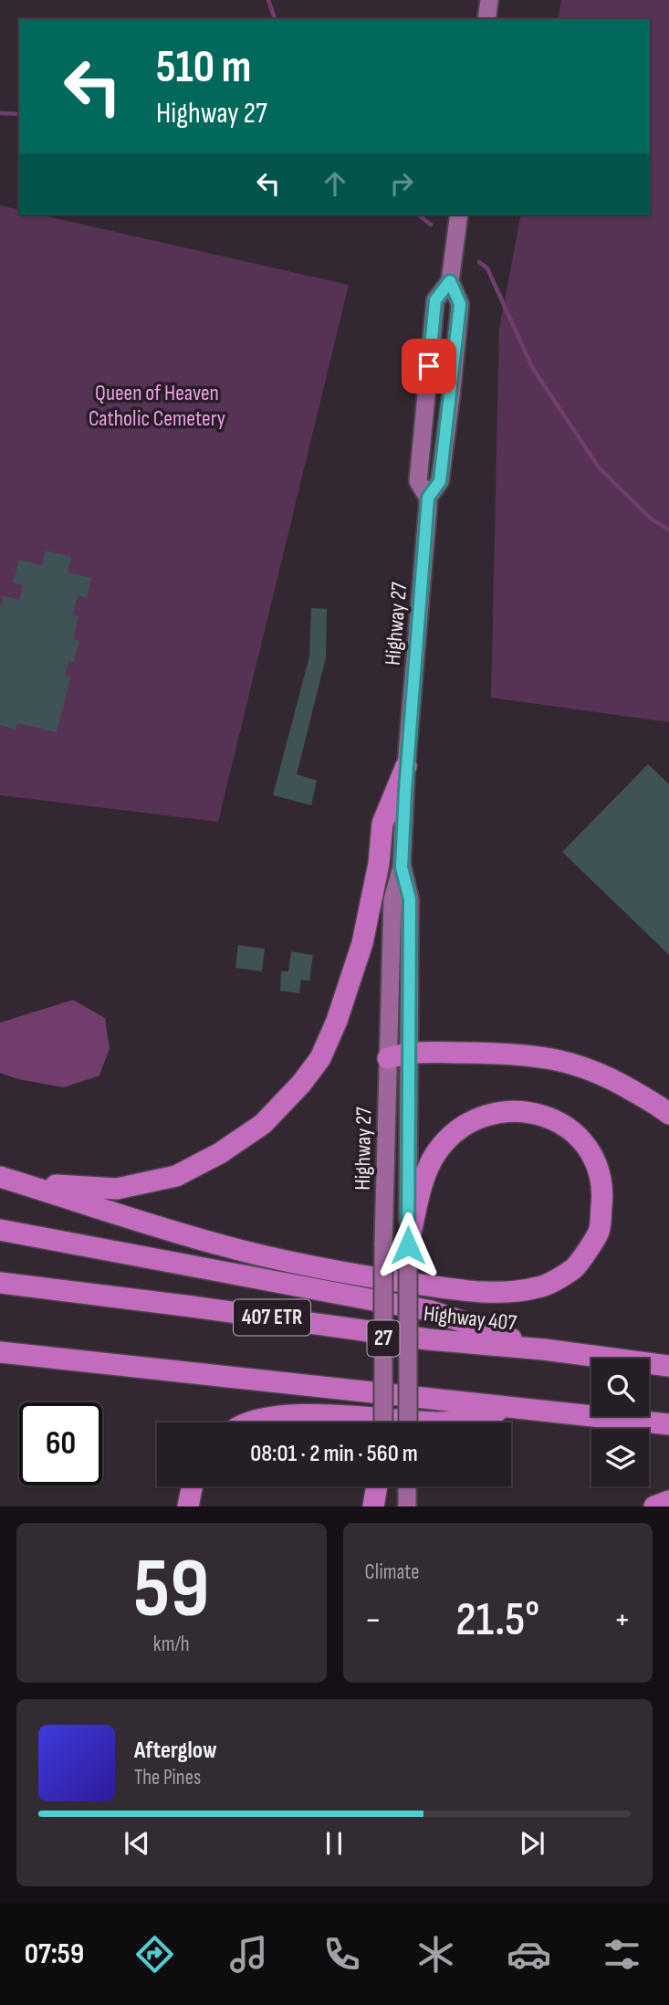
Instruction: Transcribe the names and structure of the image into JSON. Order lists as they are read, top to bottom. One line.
{"streets":{"highway":["407 ETR","Highway 407"],"main road":["Highway 27","27"]},"parks":["Queen of Heaven Catholic Cemetery"],"page":{"turn":["510 m","Highway 27"],"limit":"60","trip":"08:01 · 2 min · 560 m","tile":[["59","km/h"],"Climate"],"heat":["−","21.5°","+"],"song":["Afterglow","The Pines"],"tabs":"07:59"}}
